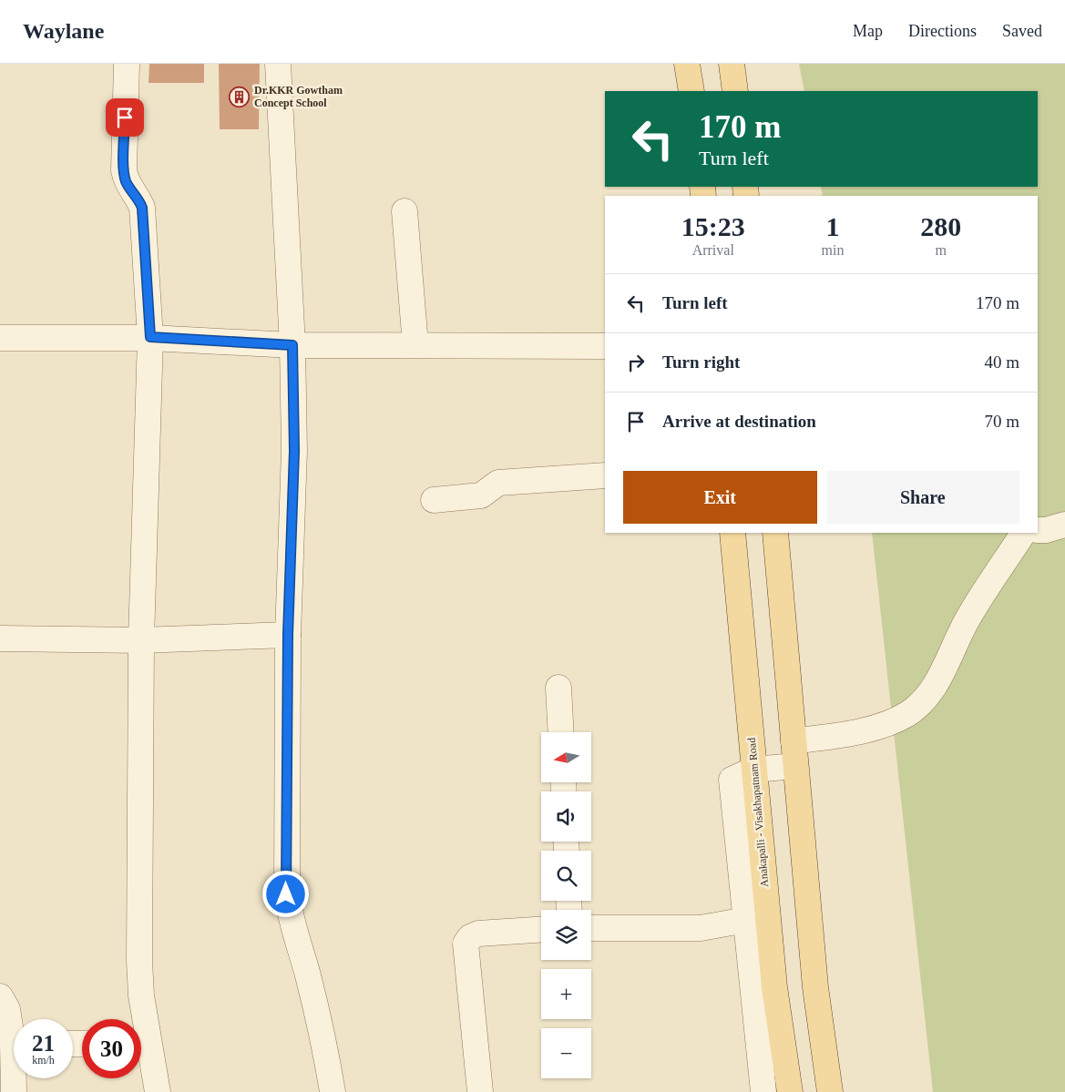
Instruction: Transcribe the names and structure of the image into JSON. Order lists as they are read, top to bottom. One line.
{"streets":{"main road":["Anakapalli - Visakhapatnam Road"]},"places":{"building":["Dr.KKR Gowtham Concept School"]},"north":"left","page":{"header":"Waylane","nav":["Map","Directions","Saved"],"turn":["170 m","Turn left"],"eta":["15:23","Arrival","1","min","280","m"],"list":[{"name":"Turn left","value":"170 m"},{"name":"Turn right","value":"40 m"},{"name":"Arrive at destination","value":"70 m"}],"buttons":["Exit","Share"],"map_buttons":["+","−"],"speed":"21 km/h","limit":"30"}}
